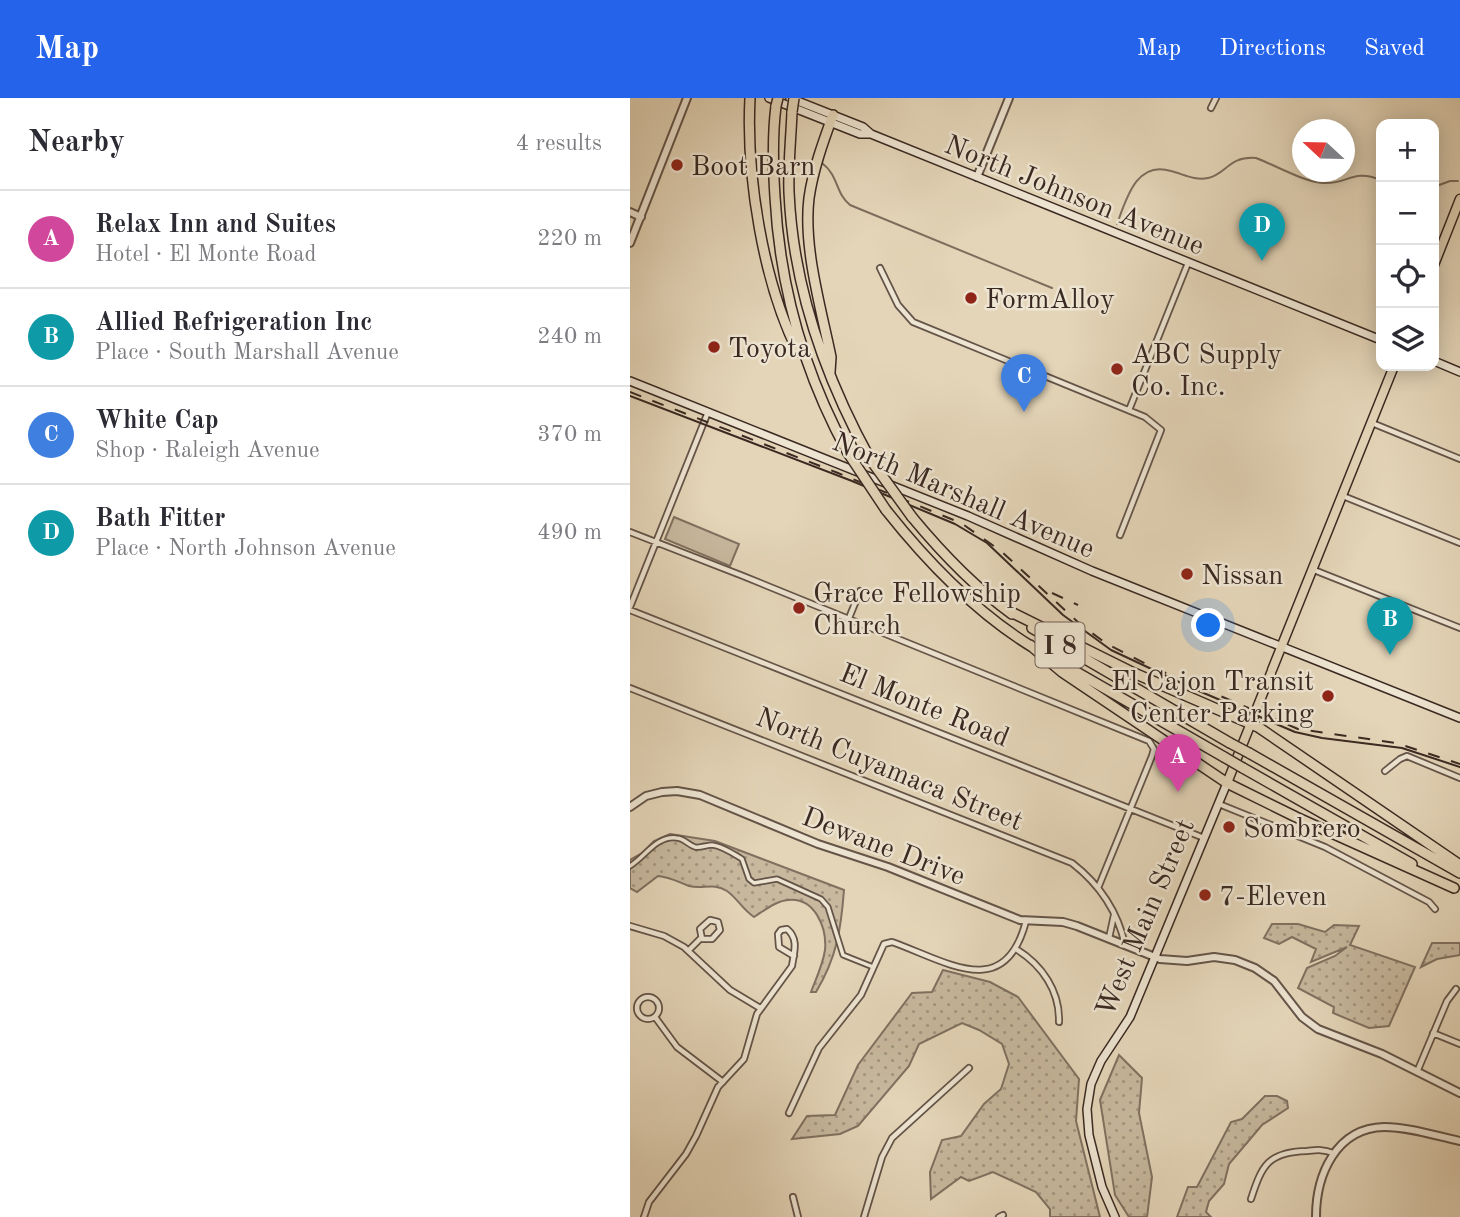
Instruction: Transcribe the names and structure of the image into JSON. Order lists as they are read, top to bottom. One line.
{"streets":{"highway":["I 8"],"main road":["North Johnson Avenue","North Marshall Avenue","West Main Street"],"street":["El Monte Road","North Cuyamaca Street","Dewane Drive"]},"crossings":[["North Johnson Avenue","I 8"],["North Marshall Avenue","West Main Street"],["El Monte Road","West Main Street"],["North Cuyamaca Street","Dewane Drive"]],"places":["Boot Barn","FormAlloy","Toyota","ABC Supply Co. Inc.","Nissan","Grace Fellowship Church","El Cajon Transit Center Parking","Sombrero","7-Eleven"],"north":"left","page":{"header":"Map","nav":["Map","Directions","Saved"],"heading":["Nearby","4 results"],"map_buttons":["+","−"],"list":[{"mark":"A","name":"Relax Inn and Suites","note":"Hotel · El Monte Road","value":"220 m"},{"mark":"B","name":"Allied Refrigeration Inc","note":"Place · South Marshall Avenue","value":"240 m"},{"mark":"C","name":"White Cap","note":"Shop · Raleigh Avenue","value":"370 m"},{"mark":"D","name":"Bath Fitter","note":"Place · North Johnson Avenue","value":"490 m"}],"pins":["D","C","B","A"]}}
